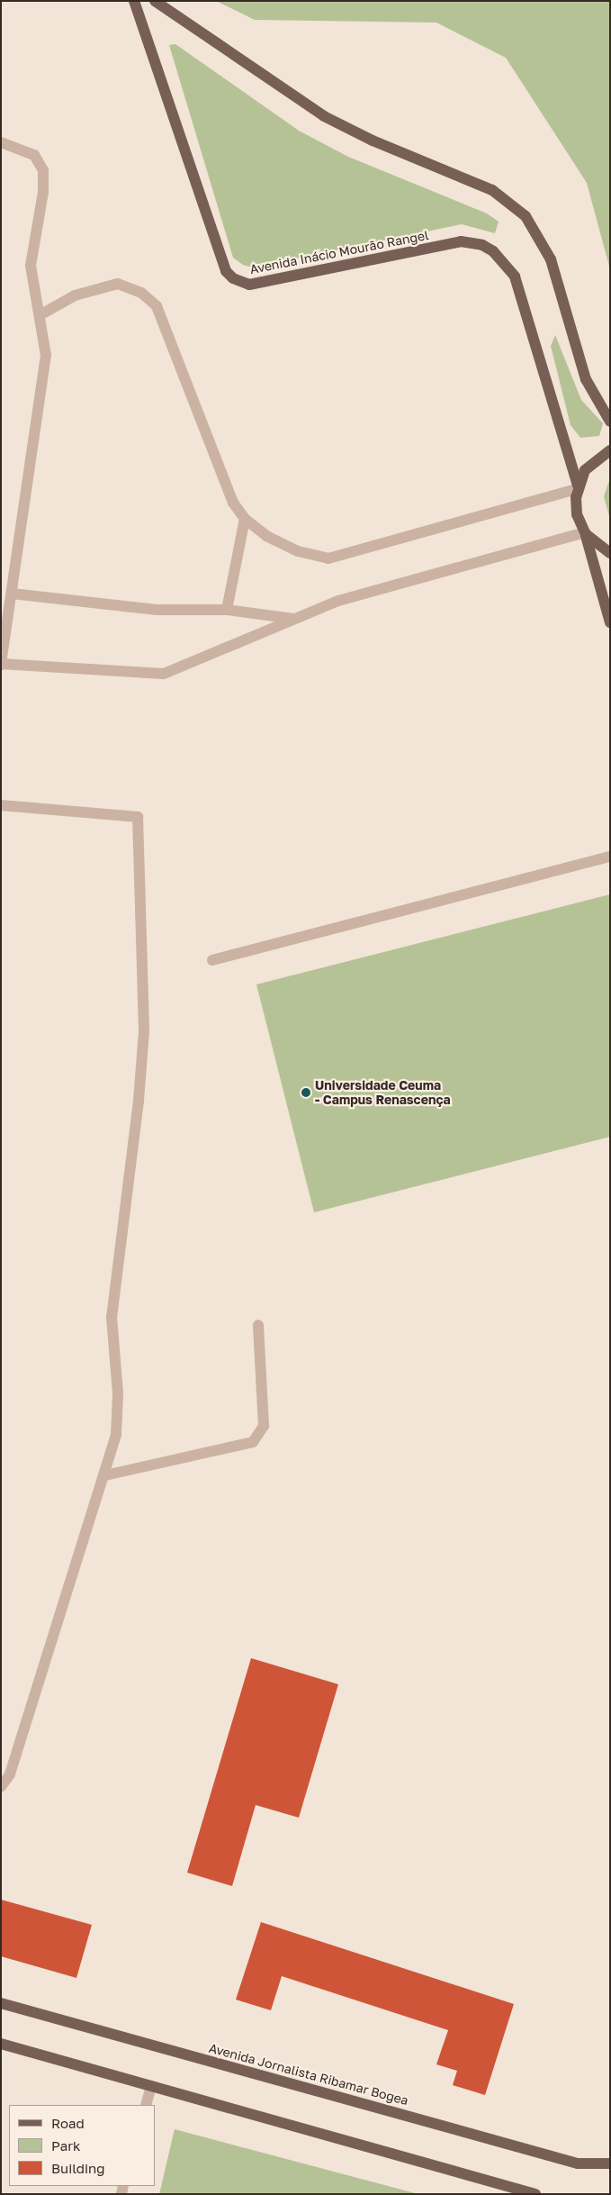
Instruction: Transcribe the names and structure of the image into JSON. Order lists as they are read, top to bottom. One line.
{"streets":{"main road":["Avenida Inácio Mourão Rangel","Avenida Jornalista Ribamar Bogea"]},"places":["Universidade Ceuma - Campus Renascença"],"legend":["Road","Park","Building"]}
